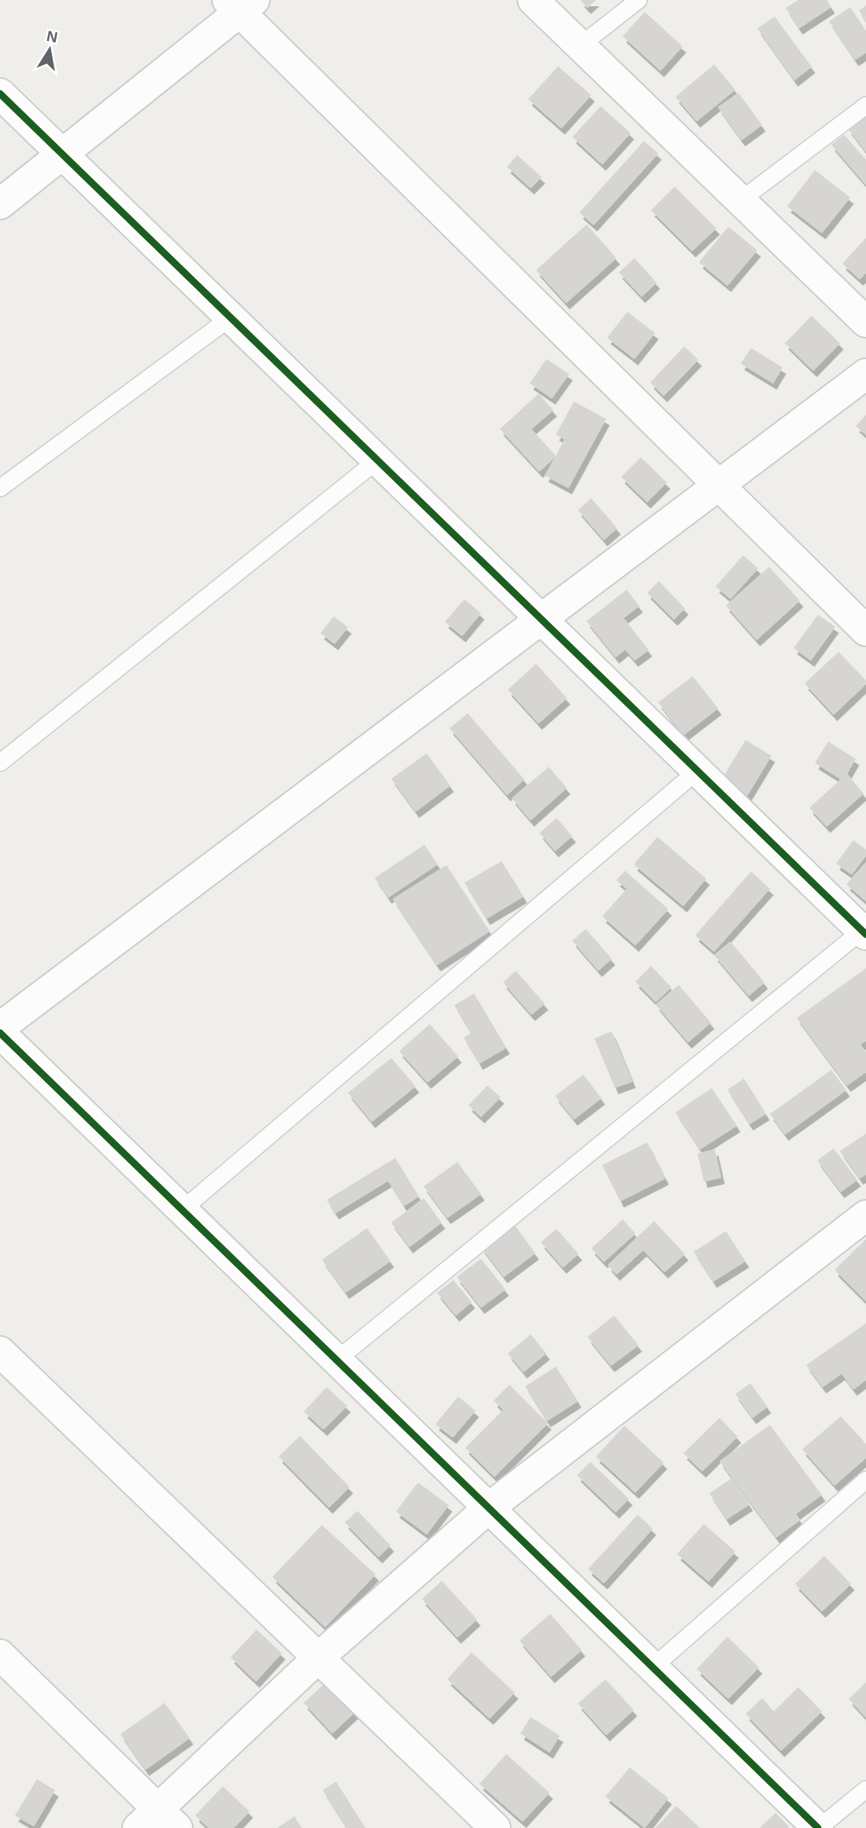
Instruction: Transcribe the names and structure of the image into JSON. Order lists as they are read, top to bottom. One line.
{"north":"top"}
